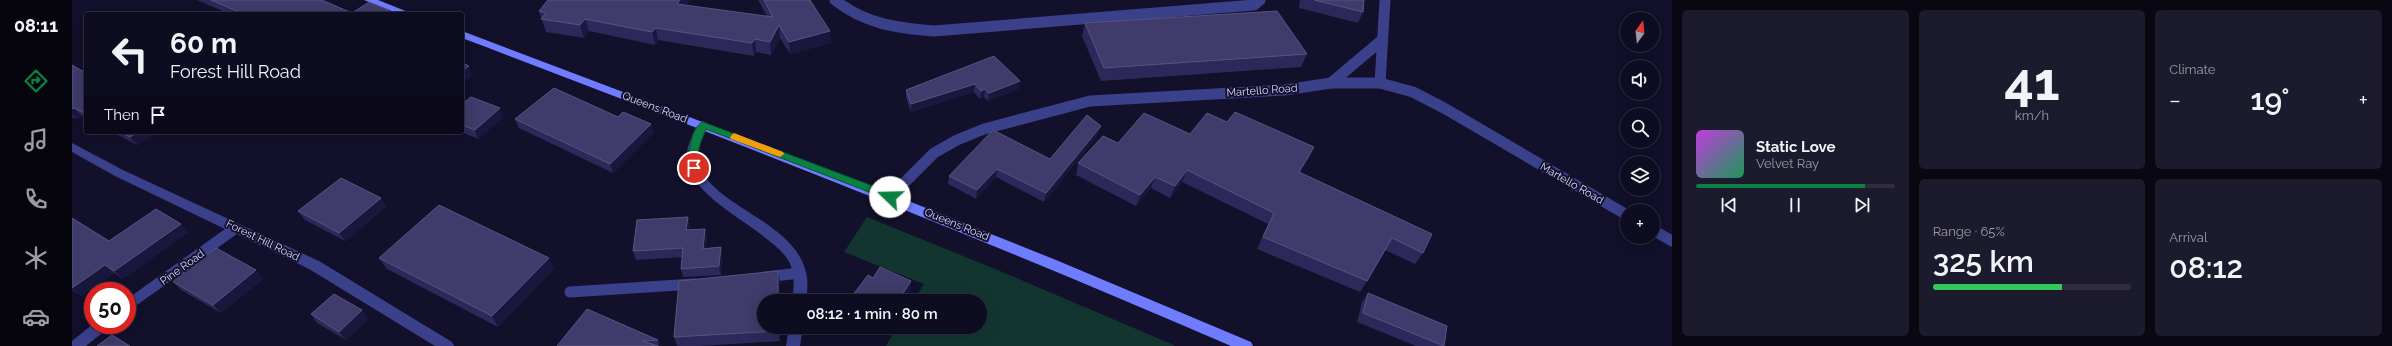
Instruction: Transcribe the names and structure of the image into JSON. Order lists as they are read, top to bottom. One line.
{"streets":{"main road":["Queens Road"],"street":["Forest Hill Road","Pine Road"],"lane":["Martello Road"]},"crossings":[["Martello Road","Queens Road"],["Forest Hill Road","Pine Road"]],"north":"top","page":{"tabs":"08:11","tile":[["41","km/h"],"Climate",["Range · 65%","325 km"],["Arrival","08:12"]],"map_buttons":"+","turn":["60 m","Forest Hill Road"],"heat":["−","19°","+"],"then":"Then","song":["Static Love","Velvet Ray"],"limit":"50","trip":"08:12 · 1 min · 80 m"}}
